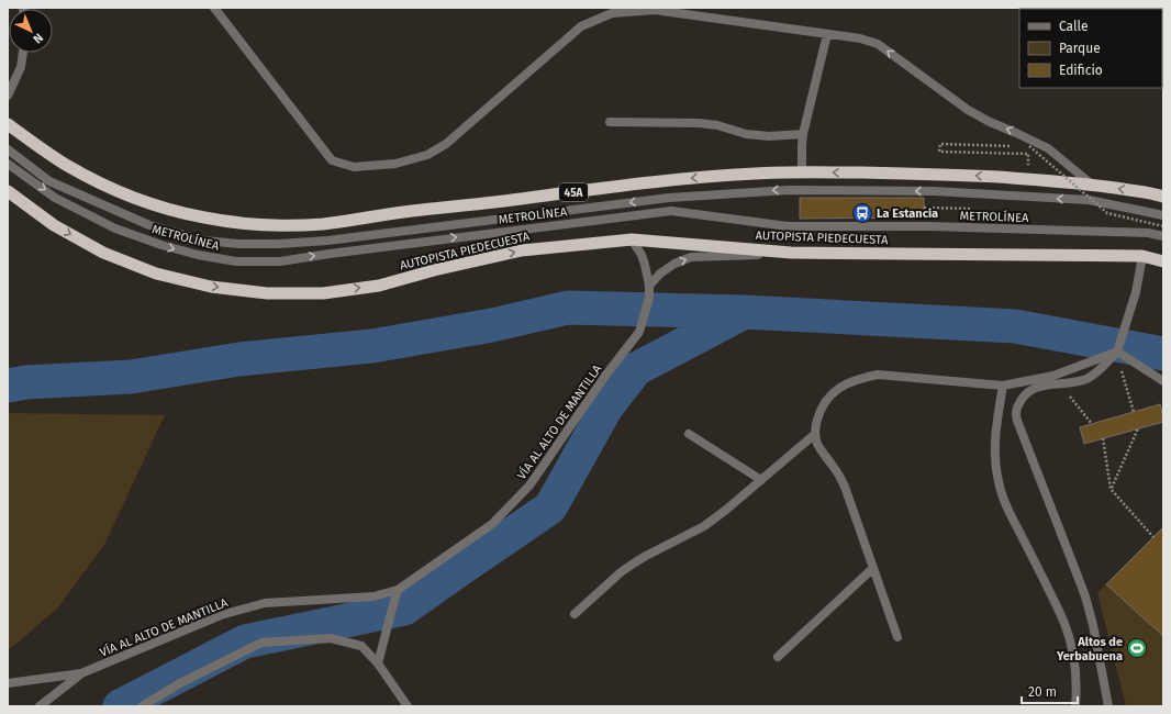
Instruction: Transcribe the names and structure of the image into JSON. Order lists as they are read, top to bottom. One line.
{"streets":{"highway":["45A","AUTOPISTA PIEDECUESTA"],"street":["METROLÍNEA","VÍA AL ALTO DE MANTILLA"]},"crossings":[["AUTOPISTA PIEDECUESTA","VÍA AL ALTO DE MANTILLA"]],"places":{"bus stop":["La Estancia"],"sports":["Altos de Yerbabuena"]},"legend":["Calle","Parque","Edificio"],"scale_bar":"20 m","north":"bottom right"}
